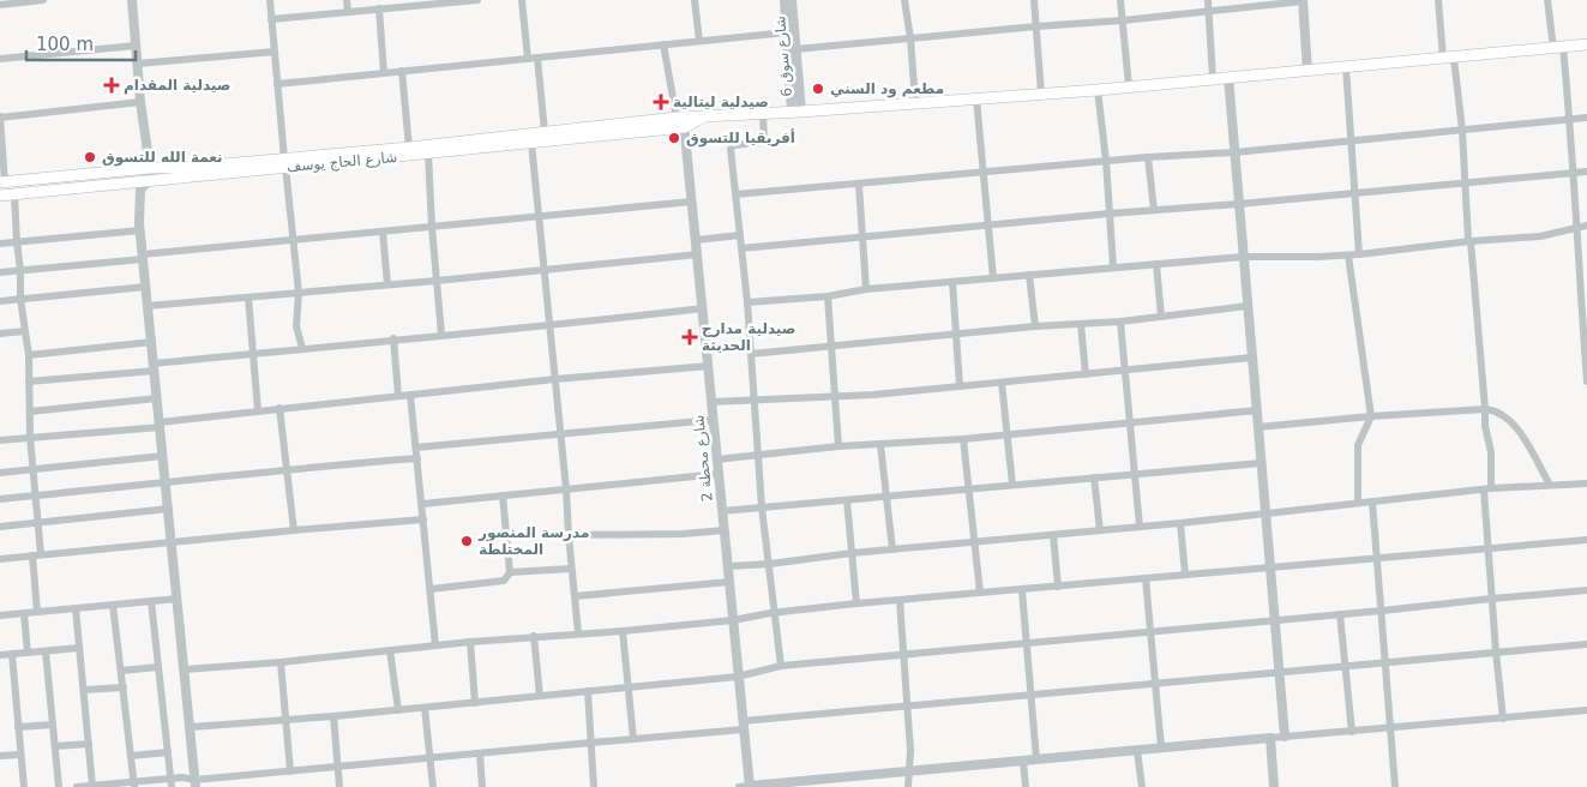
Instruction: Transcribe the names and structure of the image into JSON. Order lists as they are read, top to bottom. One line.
{"streets":{"main road":["شارع الحاج يوسف"],"street":["شارع سوق 6","شارع محطة 2"]},"crossings":[["شارع الحاج يوسف","شارع محطة 2"]],"places":{"health":["صيدلية المقدام","صيدلية ليتالية","صيدلية مدارج الحديثة"],"other":["مطعم ود السني","أفريقيا للتسوق","نعمة الله للتسوق","مدرسة المنصور المختلطة"]},"scale_bar":"100 m"}
